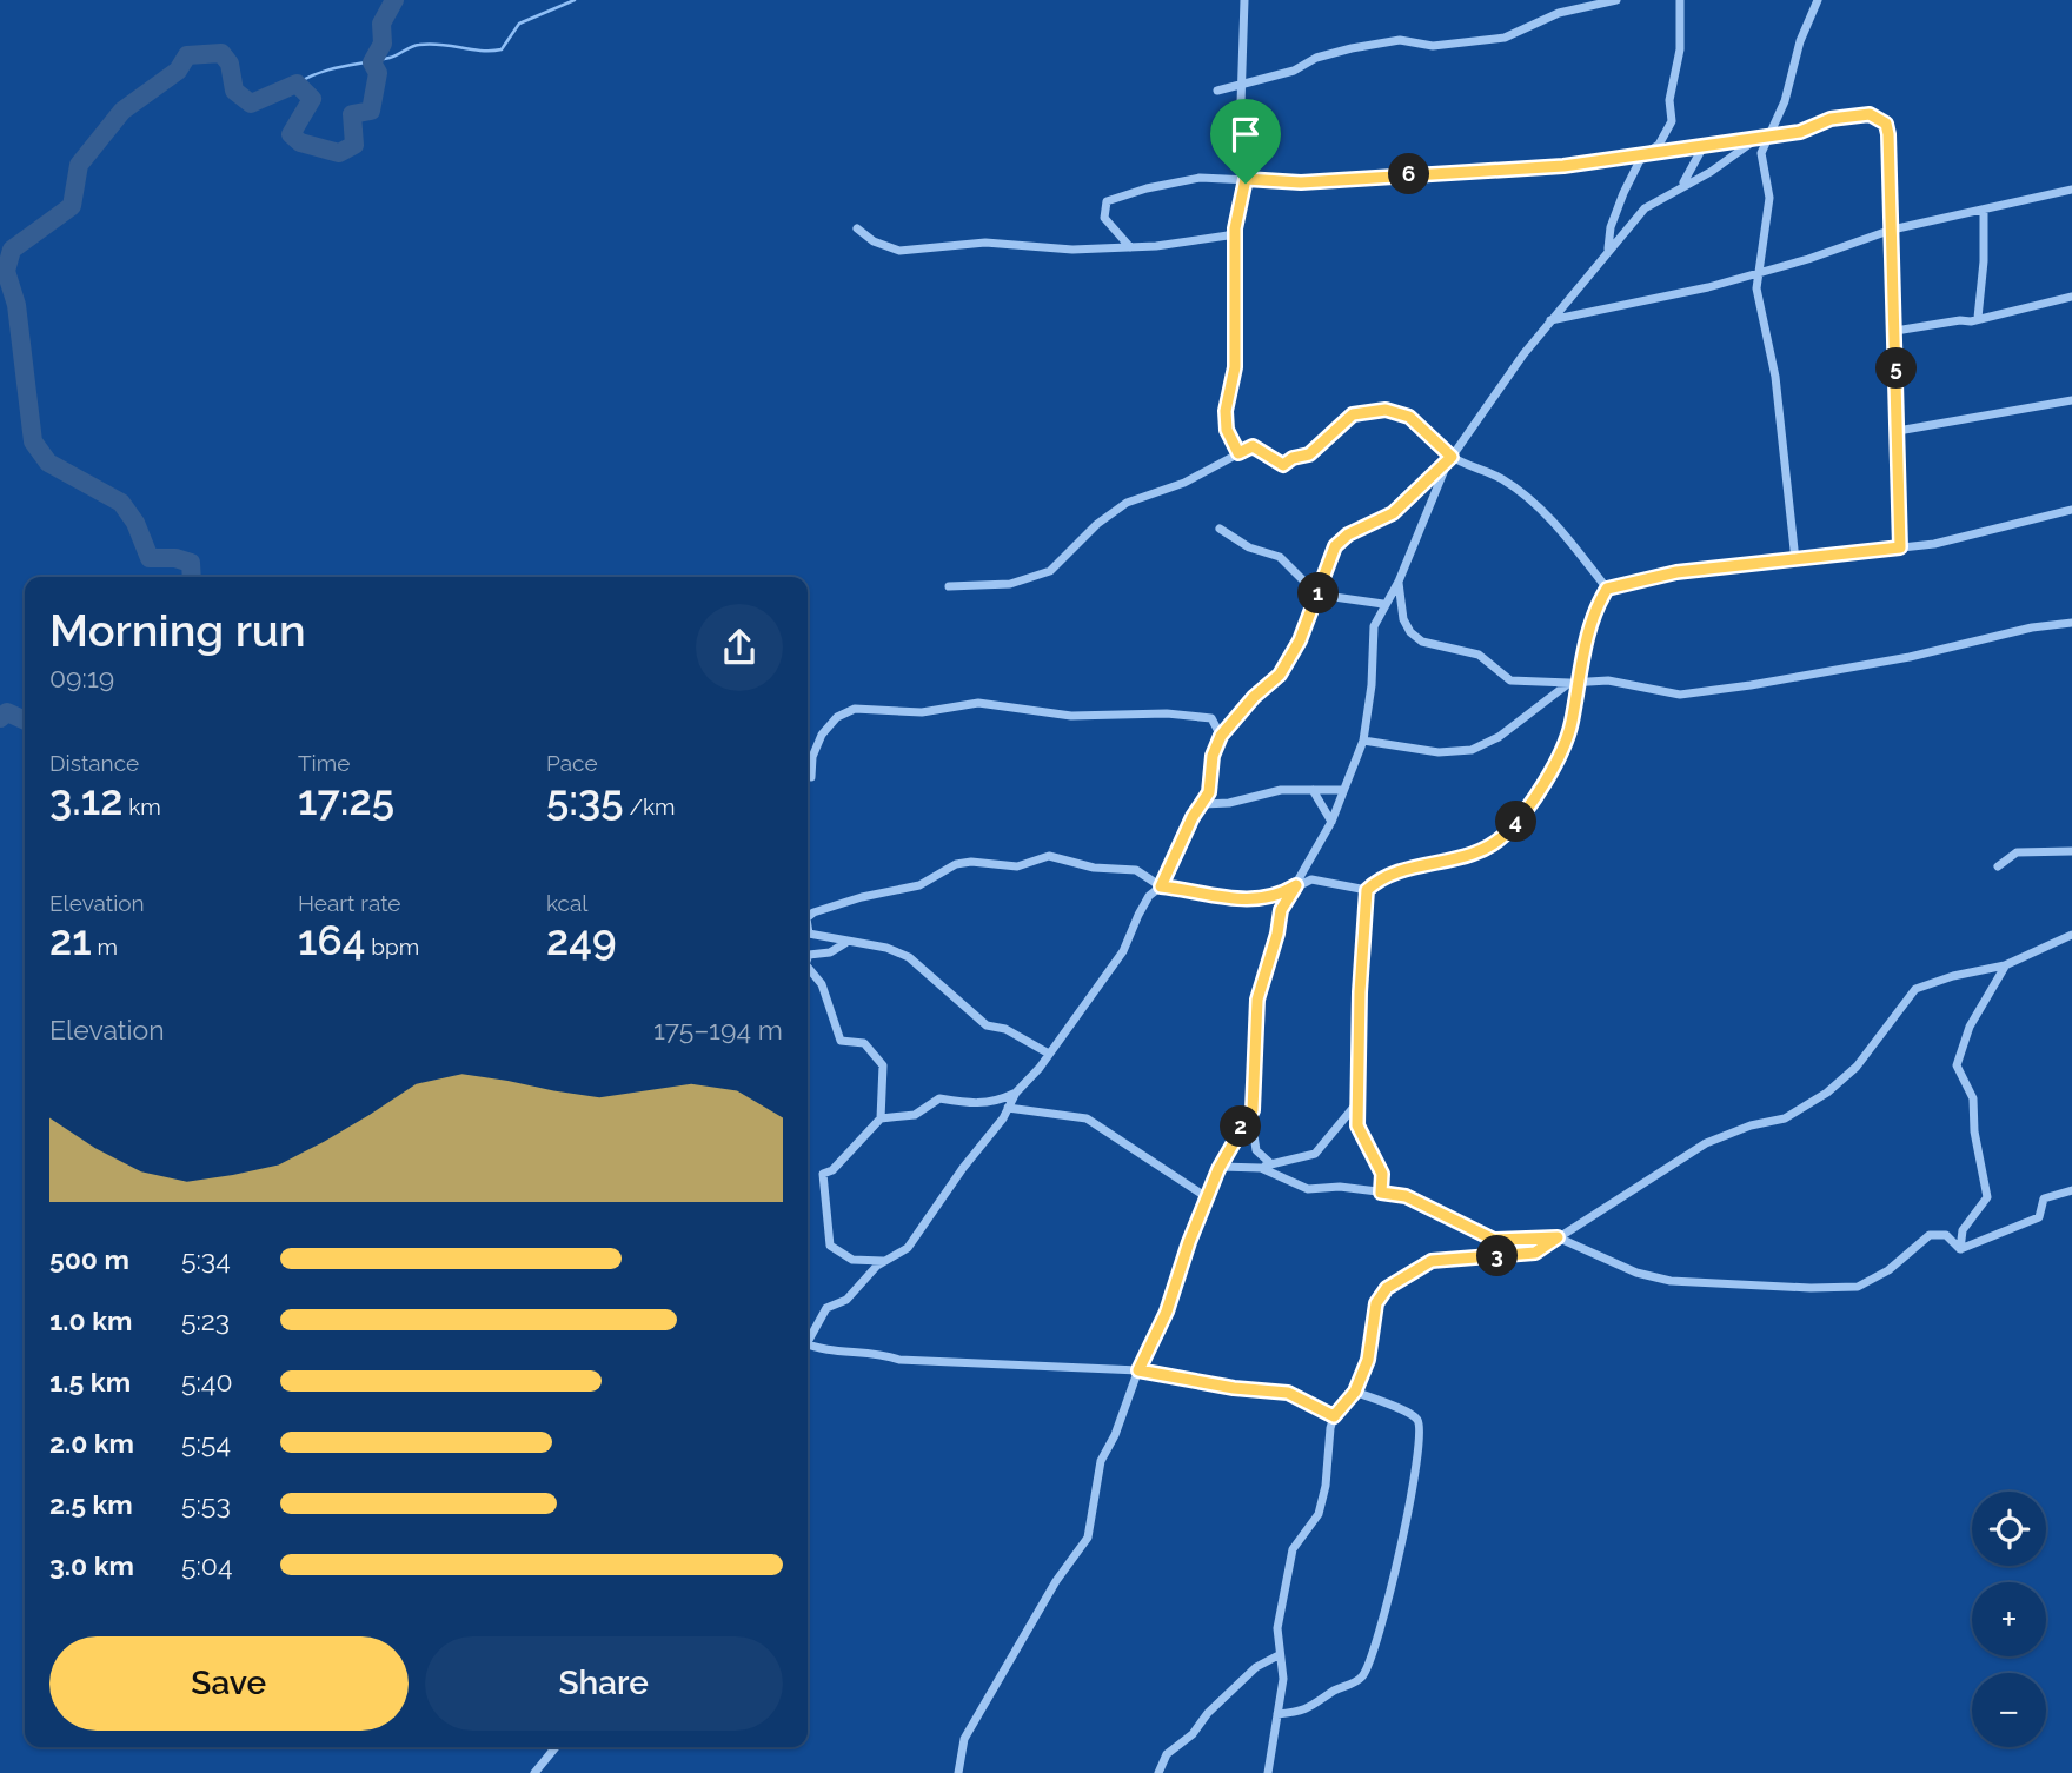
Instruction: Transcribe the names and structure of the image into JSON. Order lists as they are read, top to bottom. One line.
{"page":{"pins":["6","5","1","4","2","3"],"heading":["Morning run","09:19"],"stats":[["Distance","3.12 km"],["Time","17:25"],["Pace","5:35 /km"],["Elevation","21 m"],["Heart rate","164 bpm"],["kcal","249"]],"chart":["Elevation","175–194 m"],"list":[{"name":"500 m","note":"5:34"},{"name":"1.0 km","note":"5:23"},{"name":"1.5 km","note":"5:40"},{"name":"2.0 km","note":"5:54"},{"name":"2.5 km","note":"5:53"},{"name":"3.0 km","note":"5:04"}],"map_buttons":["+","−"],"buttons":["Save","Share"]}}
